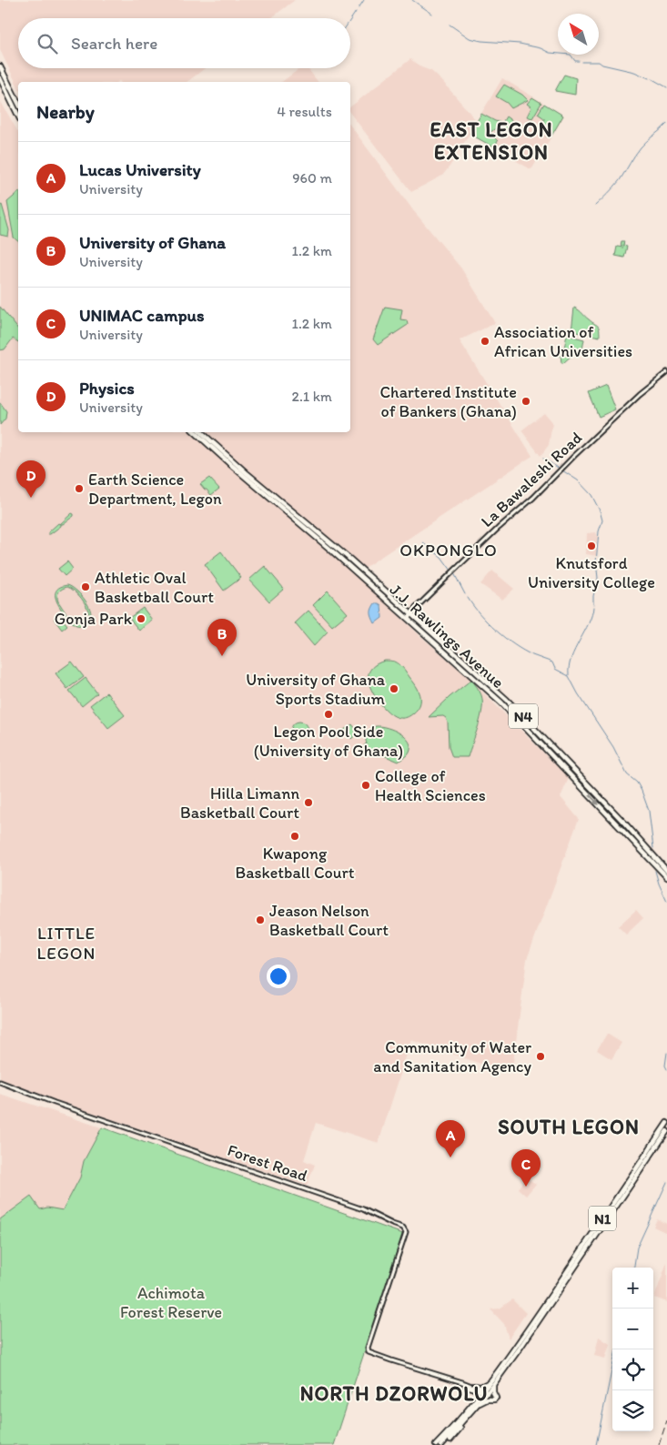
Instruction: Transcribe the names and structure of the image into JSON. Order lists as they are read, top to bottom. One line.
{"streets":{"highway":["J.J. Rawlings Avenue","N4","N1"],"main road":["La Bawaleshi Road","Forest Road"]},"crossings":[["La Bawaleshi Road","J.J. Rawlings Avenue"]],"districts":["EAST LEGON EXTENSION","OKPONGLO","LITTLE LEGON","SOUTH LEGON","NORTH DZORWOLU"],"parks":["Achimota Forest Reserve"],"places":["Association of African Universities","Chartered Institute of Bankers (Ghana)","Earth Science Department, Legon","Knutsford University College","Athletic Oval Basketball Court","Gonja Park","University of Ghana Sports Stadium","Legon Pool Side (University of Ghana)","College of Health Sciences","Hilla Limann Basketball Court","Kwapong Basketball Court","Jeason Nelson Basketball Court","Community of Water and Sanitation Agency"],"north":"top left","page":{"search":"Search here","heading":["Nearby","4 results"],"list":[{"mark":"A","name":"Lucas University","note":"University","value":"960 m"},{"mark":"B","name":"University of Ghana","note":"University","value":"1.2 km"},{"mark":"C","name":"UNIMAC campus","note":"University","value":"1.2 km"},{"mark":"D","name":"Physics","note":"University","value":"2.1 km"}],"pins":["D","B","A","C"],"map_buttons":["+","−"]}}
